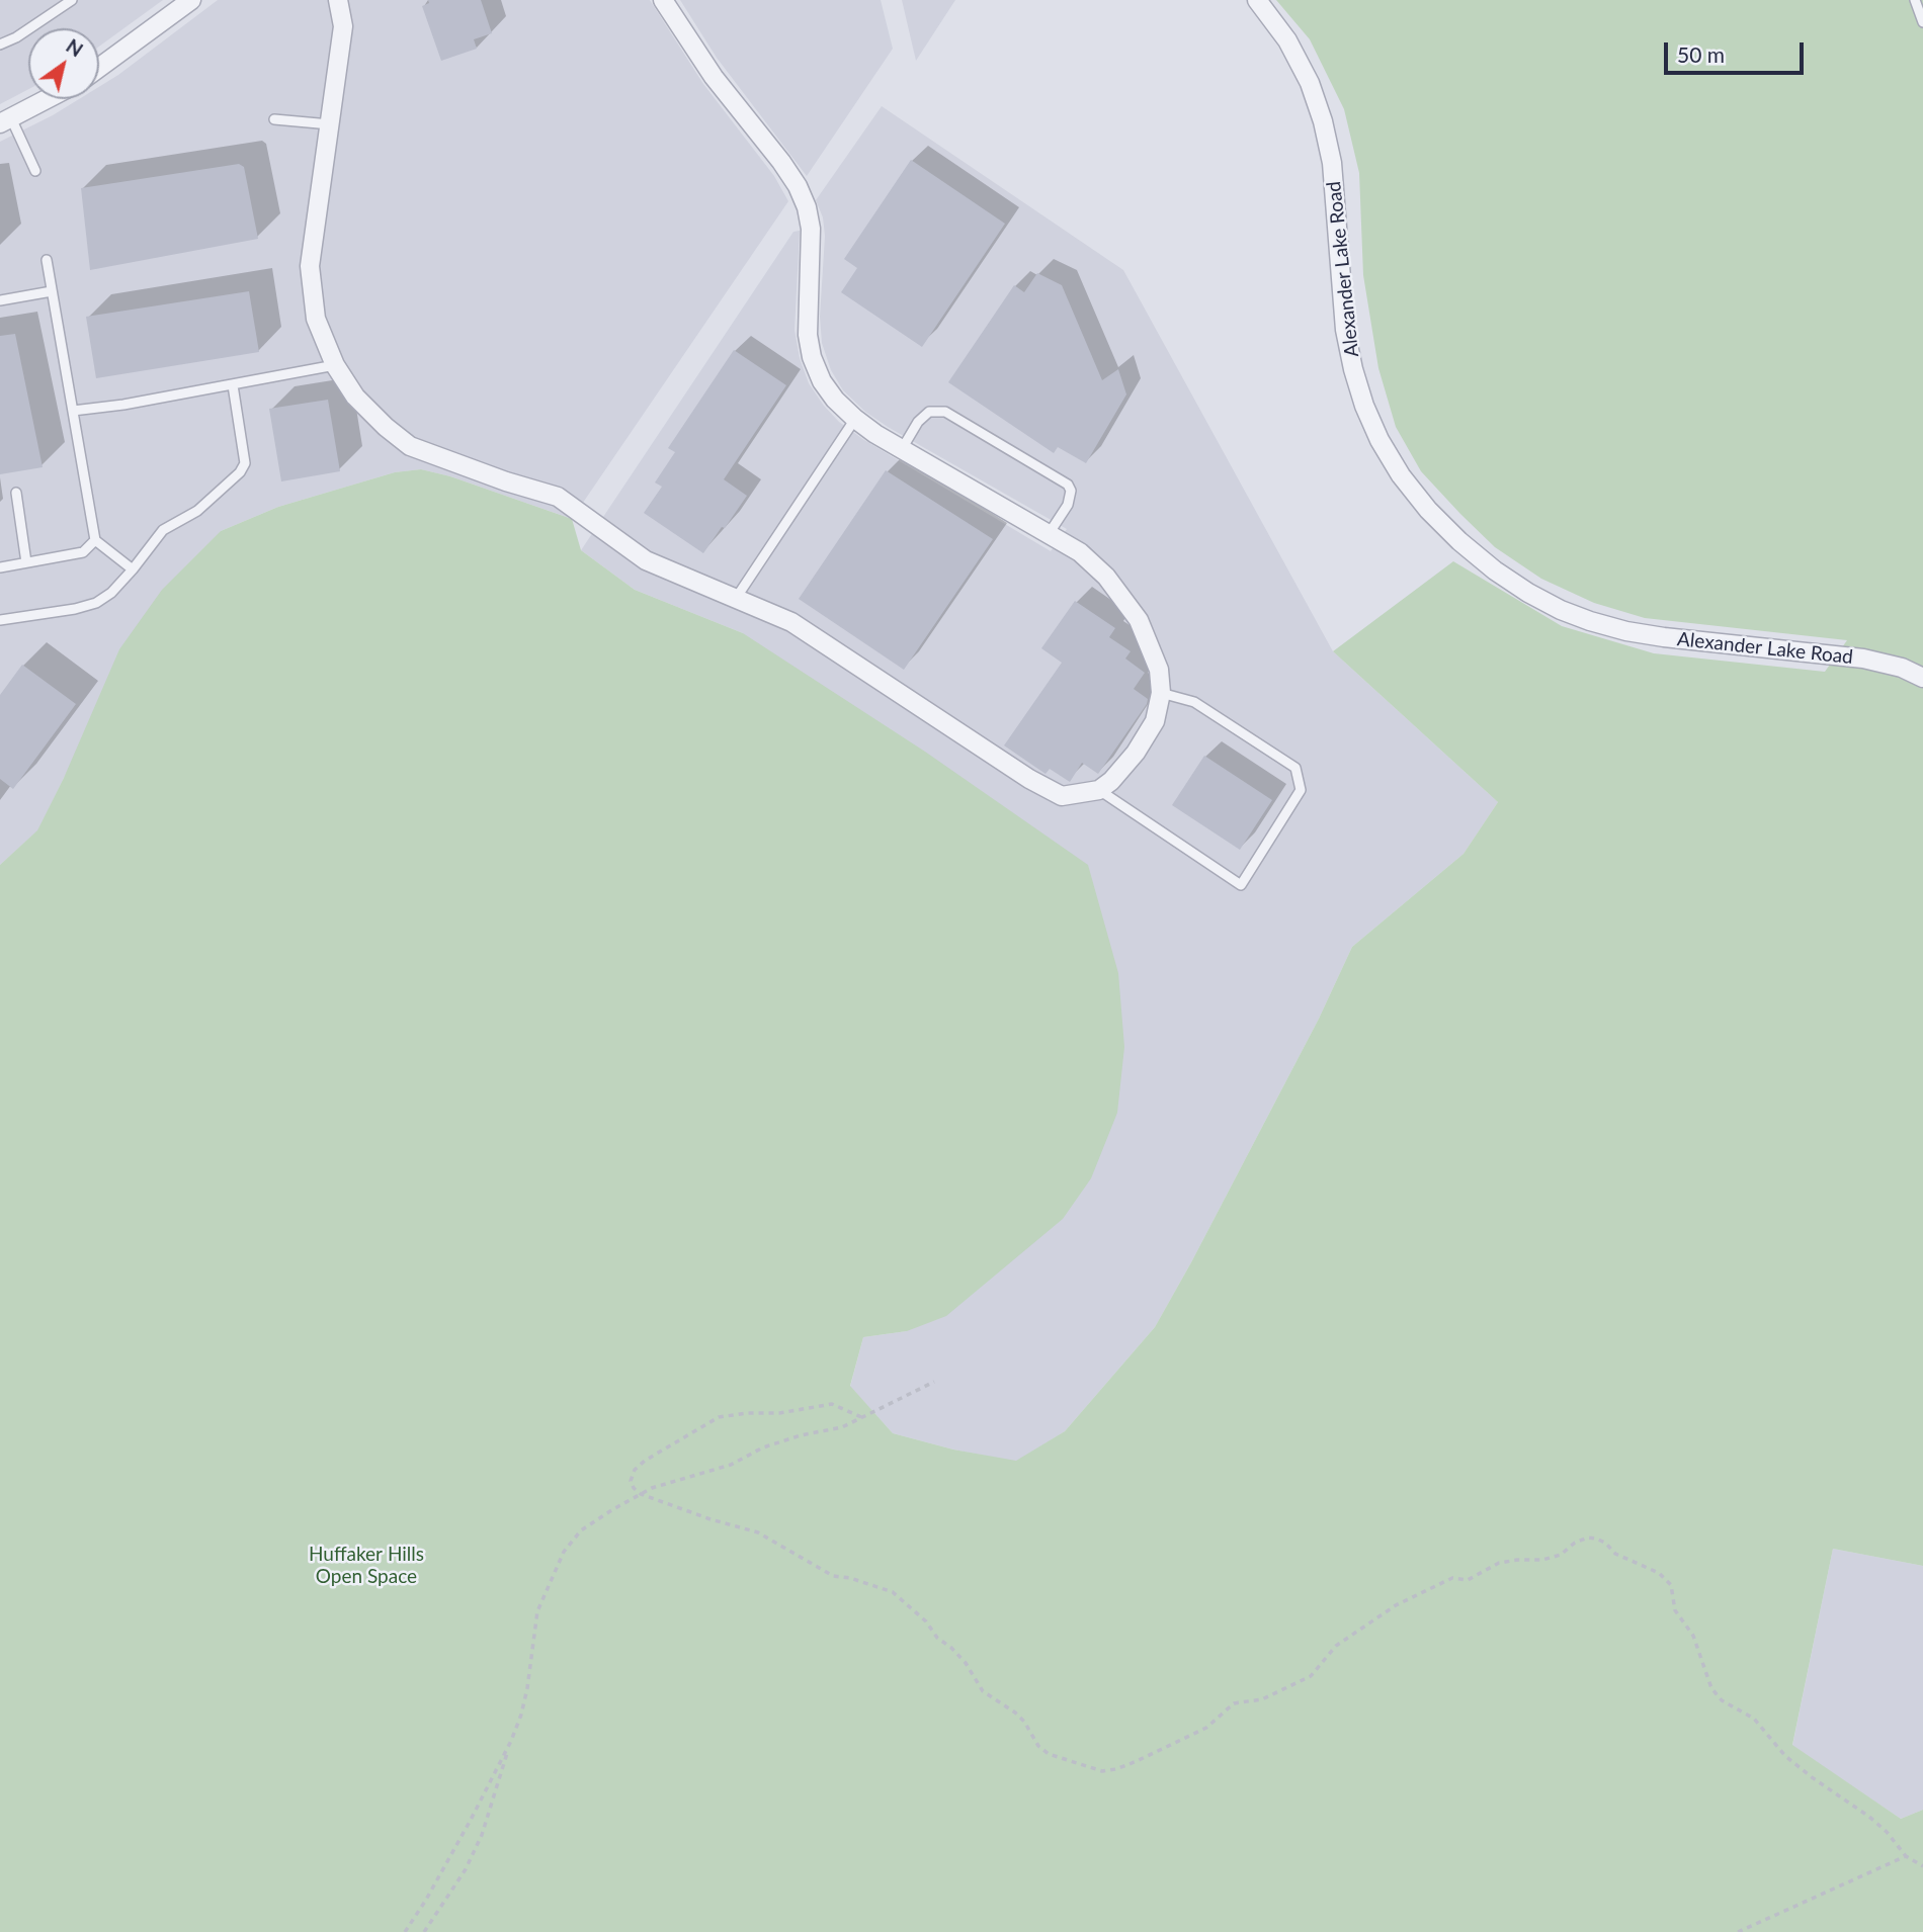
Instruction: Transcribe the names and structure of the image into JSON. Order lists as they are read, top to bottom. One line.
{"streets":{"street":["Alexander Lake Road"]},"parks":["Huffaker Hills Open Space"],"scale_bar":"50 m","north":"top right"}
